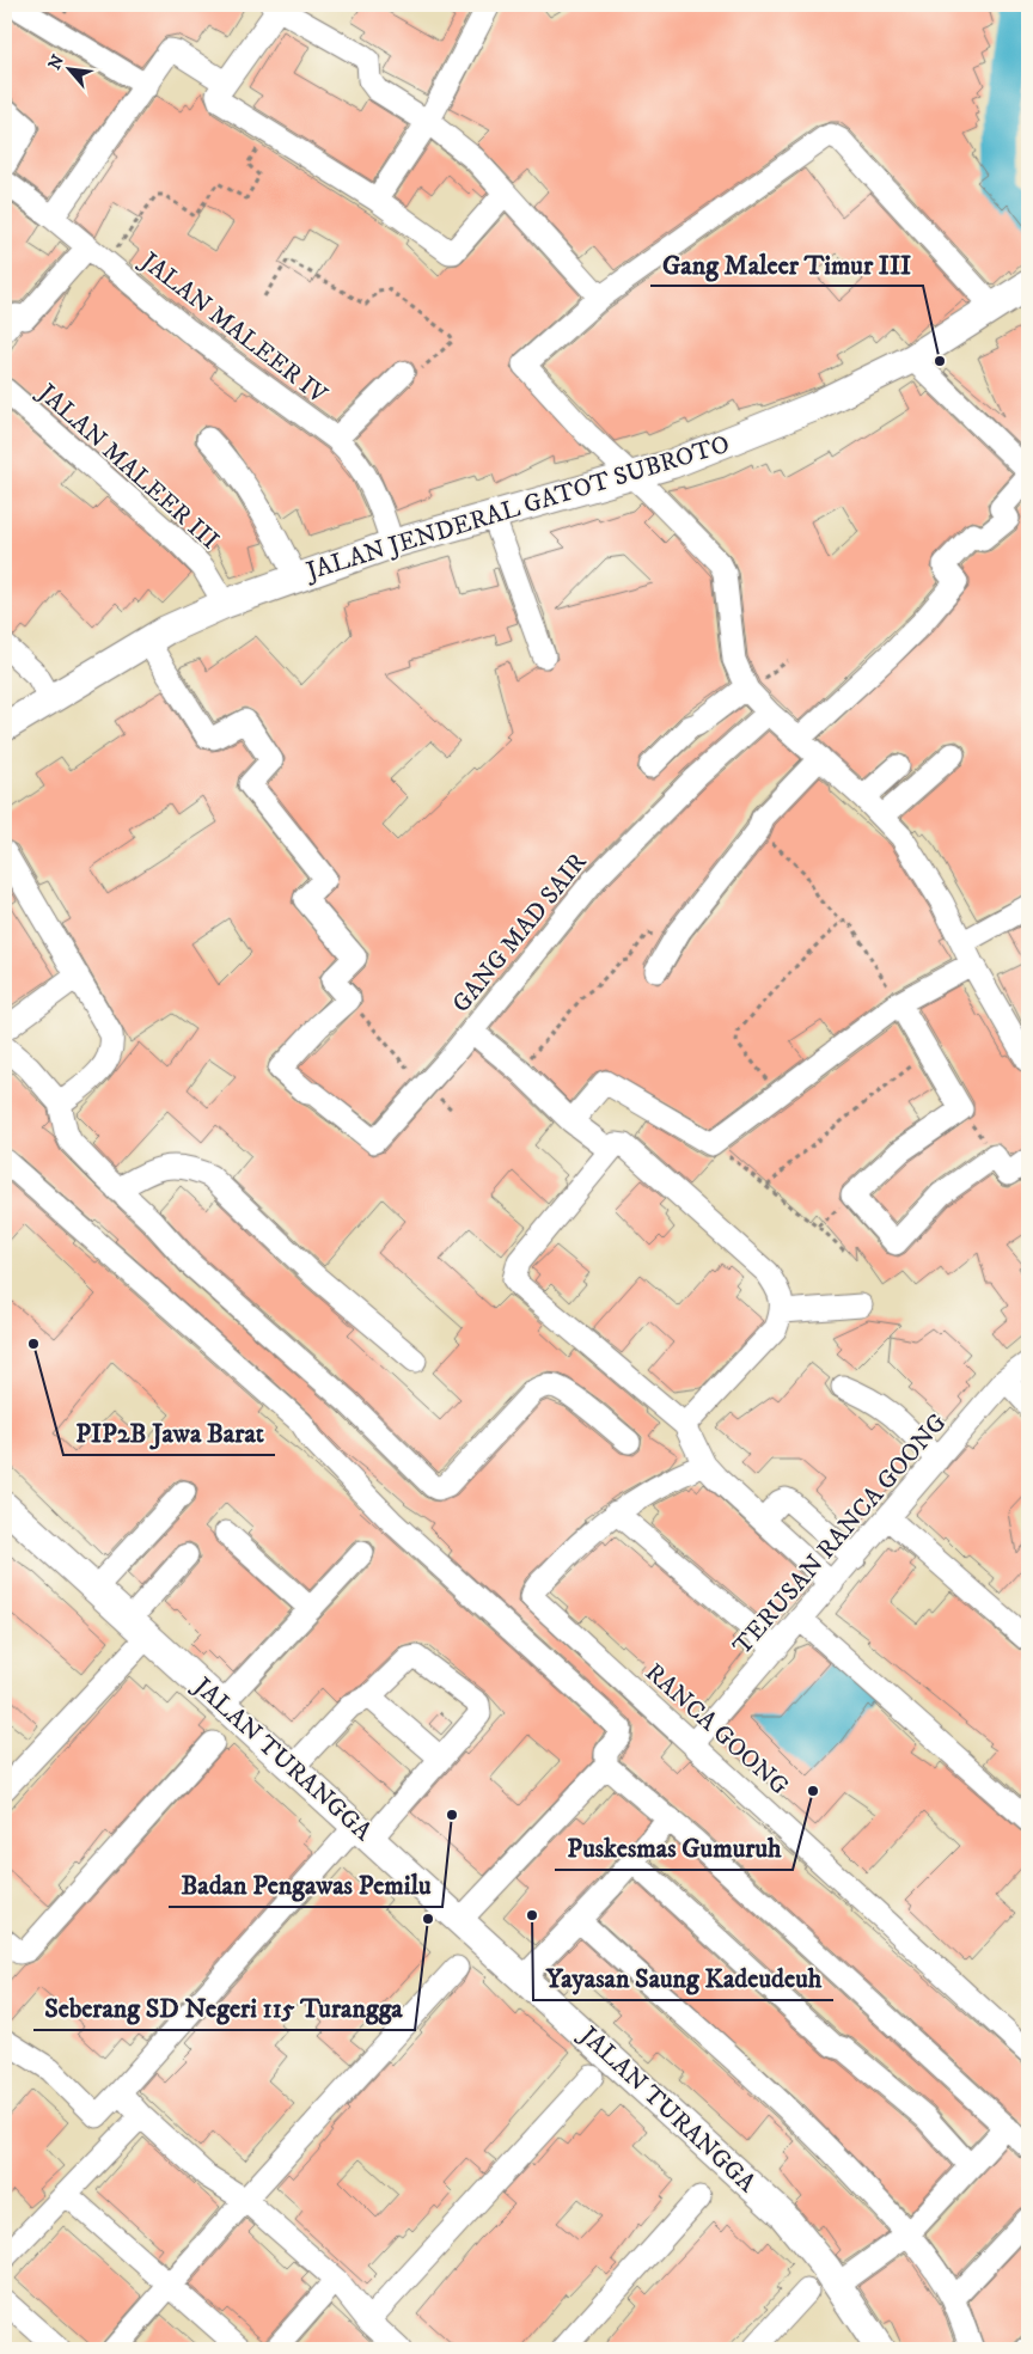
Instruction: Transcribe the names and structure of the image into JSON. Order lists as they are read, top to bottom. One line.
{"streets":{"main road":["JALAN JENDERAL GATOT SUBROTO","JALAN TURANGGA"],"street":["JALAN MALEER IV","JALAN MALEER III","GANG MAD SAIR","TERUSAN RANCA GOONG","RANCA GOONG"]},"crossings":[["JALAN MALEER IV","JALAN JENDERAL GATOT SUBROTO"],["JALAN MALEER III","JALAN JENDERAL GATOT SUBROTO"],["TERUSAN RANCA GOONG","RANCA GOONG"]],"places":["Gang Maleer Timur III","PIP2B Jawa Barat","Puskesmas Gumuruh","Badan Pengawas Pemilu","Yayasan Saung Kadeudeuh","Seberang SD Negeri 115 Turangga"],"north":"top left"}
